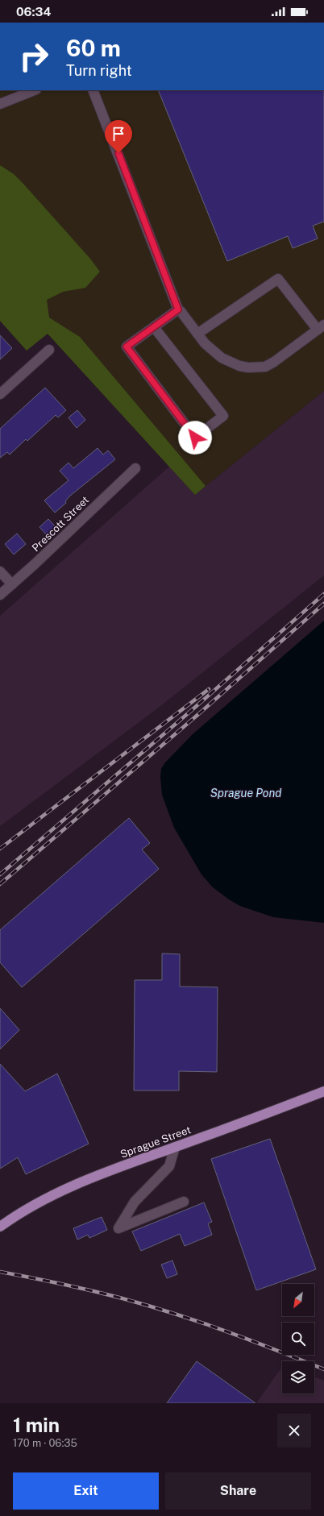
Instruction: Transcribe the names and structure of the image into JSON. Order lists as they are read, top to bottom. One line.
{"streets":{"main road":["Sprague Street"],"street":["Prescott Street"]},"water":["Sprague Pond"],"north":"bottom left","page":{"status":"06:34","turn":["60 m","Turn right"],"heading":["1 min","170 m · 06:35"],"buttons":["Exit","Share"]}}
